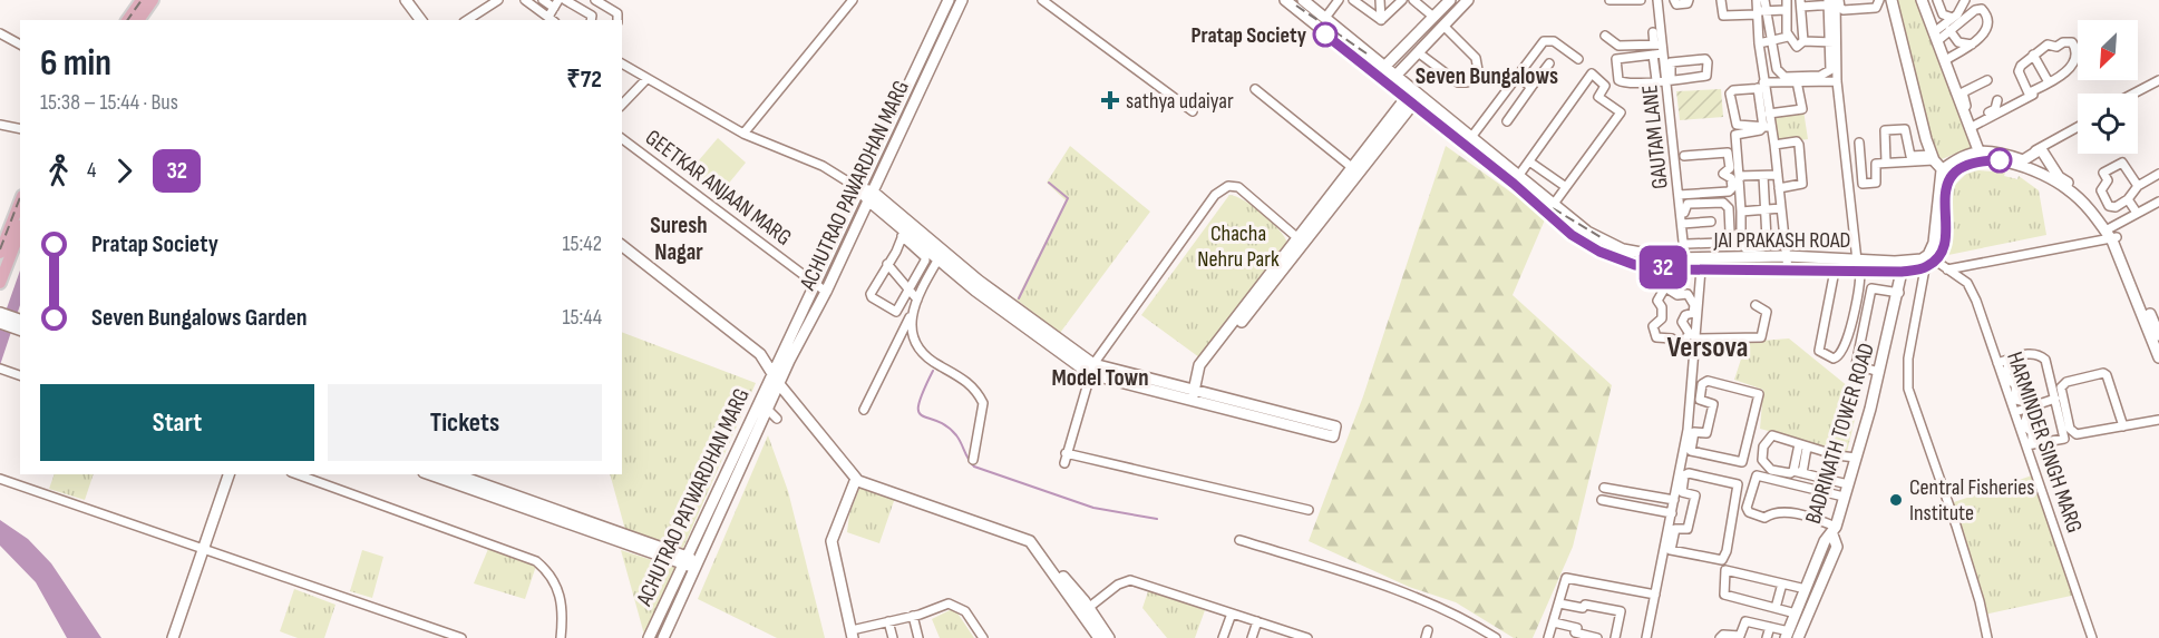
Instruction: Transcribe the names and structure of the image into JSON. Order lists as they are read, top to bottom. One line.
{"streets":{"main road":["ACHUTRAO PAWARDHAN MARG","JAI PRAKASH ROAD","BADRINATH TOWER ROAD","ACHUTRAO PATWARDHAN MARG"],"street":["GAUTAM LANE","GEETKAR ANJAAN MARG","HARMINDER SINGH MARG"]},"crossings":[["GAUTAM LANE","JAI PRAKASH ROAD"],["ACHUTRAO PAWARDHAN MARG","GEETKAR ANJAAN MARG"],["ACHUTRAO PAWARDHAN MARG","ACHUTRAO PATWARDHAN MARG"],["JAI PRAKASH ROAD","BADRINATH TOWER ROAD"],["JAI PRAKASH ROAD","HARMINDER SINGH MARG"]],"districts":["Seven Bungalows","Suresh Nagar","Versova","Model Town"],"parks":["Chacha Nehru Park"],"places":{"other":["Pratap Society","Central Fisheries Institute"],"health":["sathya udaiyar"]},"lines":["bus line 32"],"north":"bottom left","page":{"on_map":"32","heading":["6 min","15:38 – 15:44 · Bus","₹72"],"legs":["4","32"],"list":[{"name":"Pratap Society","value":"15:42"},{"name":"Seven Bungalows Garden","value":"15:44"}],"buttons":["Start","Tickets"]}}
